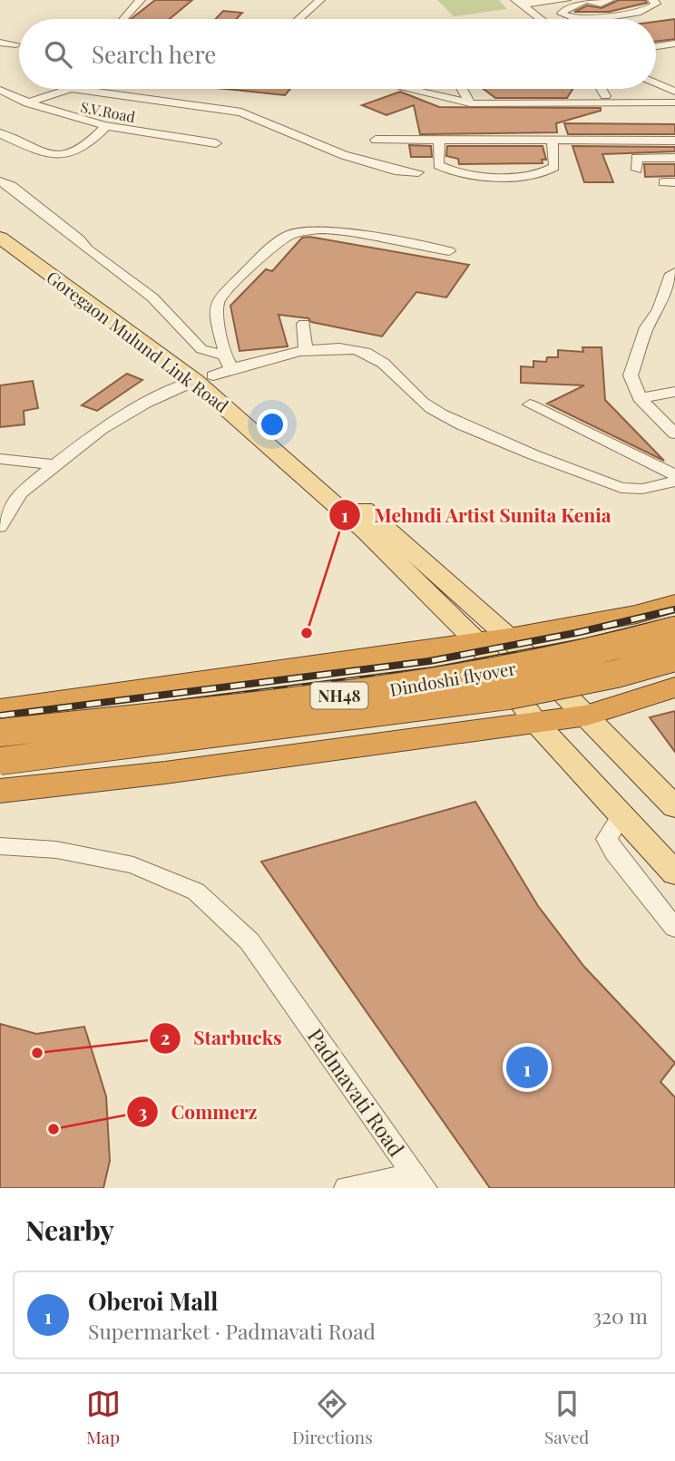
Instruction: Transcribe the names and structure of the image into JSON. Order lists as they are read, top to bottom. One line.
{"streets":{"highway":["Dindoshi flyover","NH48"],"main road":["Goregaon Mulund Link Road"],"street":["S.V.Road","Padmavati Road"]},"places":["Mehndi Artist Sunita Kenia","Starbucks","Commerz"],"page":{"search":"Search here","pins":"1","heading":"Nearby","list":[{"mark":"1","name":"Oberoi Mall","note":"Supermarket · Padmavati Road","value":"320 m"}],"nav":["Map","Directions","Saved"]}}
